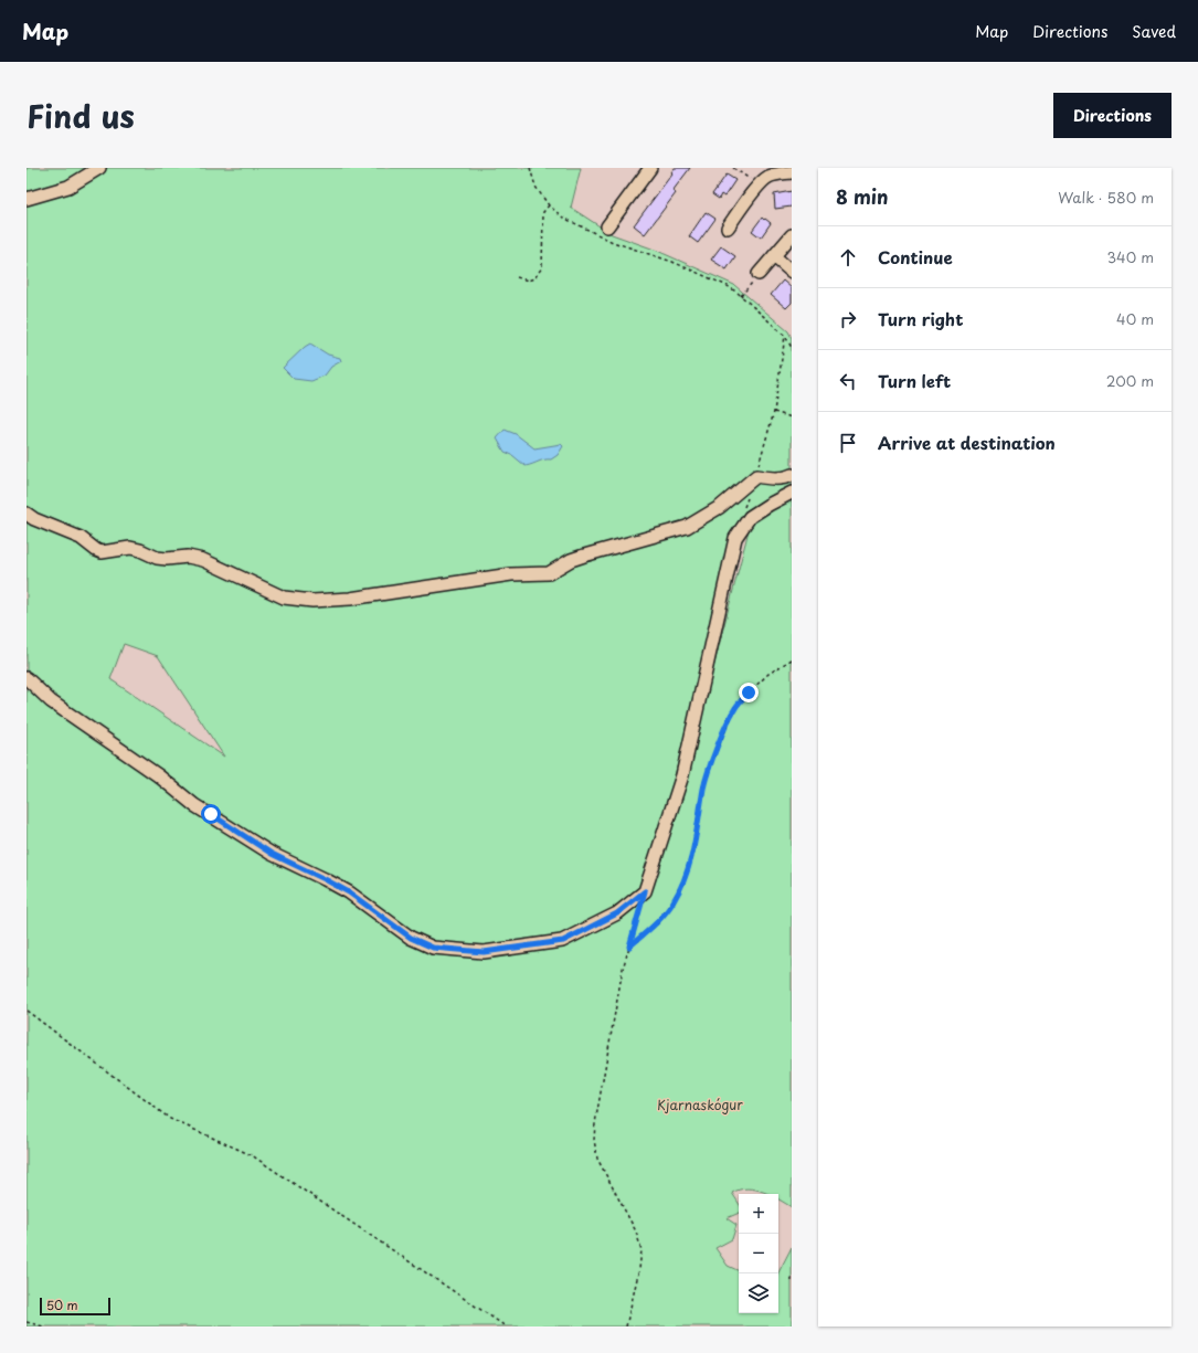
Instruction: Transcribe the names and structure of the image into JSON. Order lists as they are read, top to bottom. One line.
{"parks":["Kjarnaskógur"],"scale_bar":"50 m","page":{"header":"Map","nav":["Map","Directions","Saved"],"title":"Find us","buttons":"Directions","heading":["8 min","Walk · 580 m"],"list":[["Continue","340 m"],["Turn right","40 m"],["Turn left","200 m"],"Arrive at destination"],"map_buttons":["+","−"],"scale":"50 m"}}
